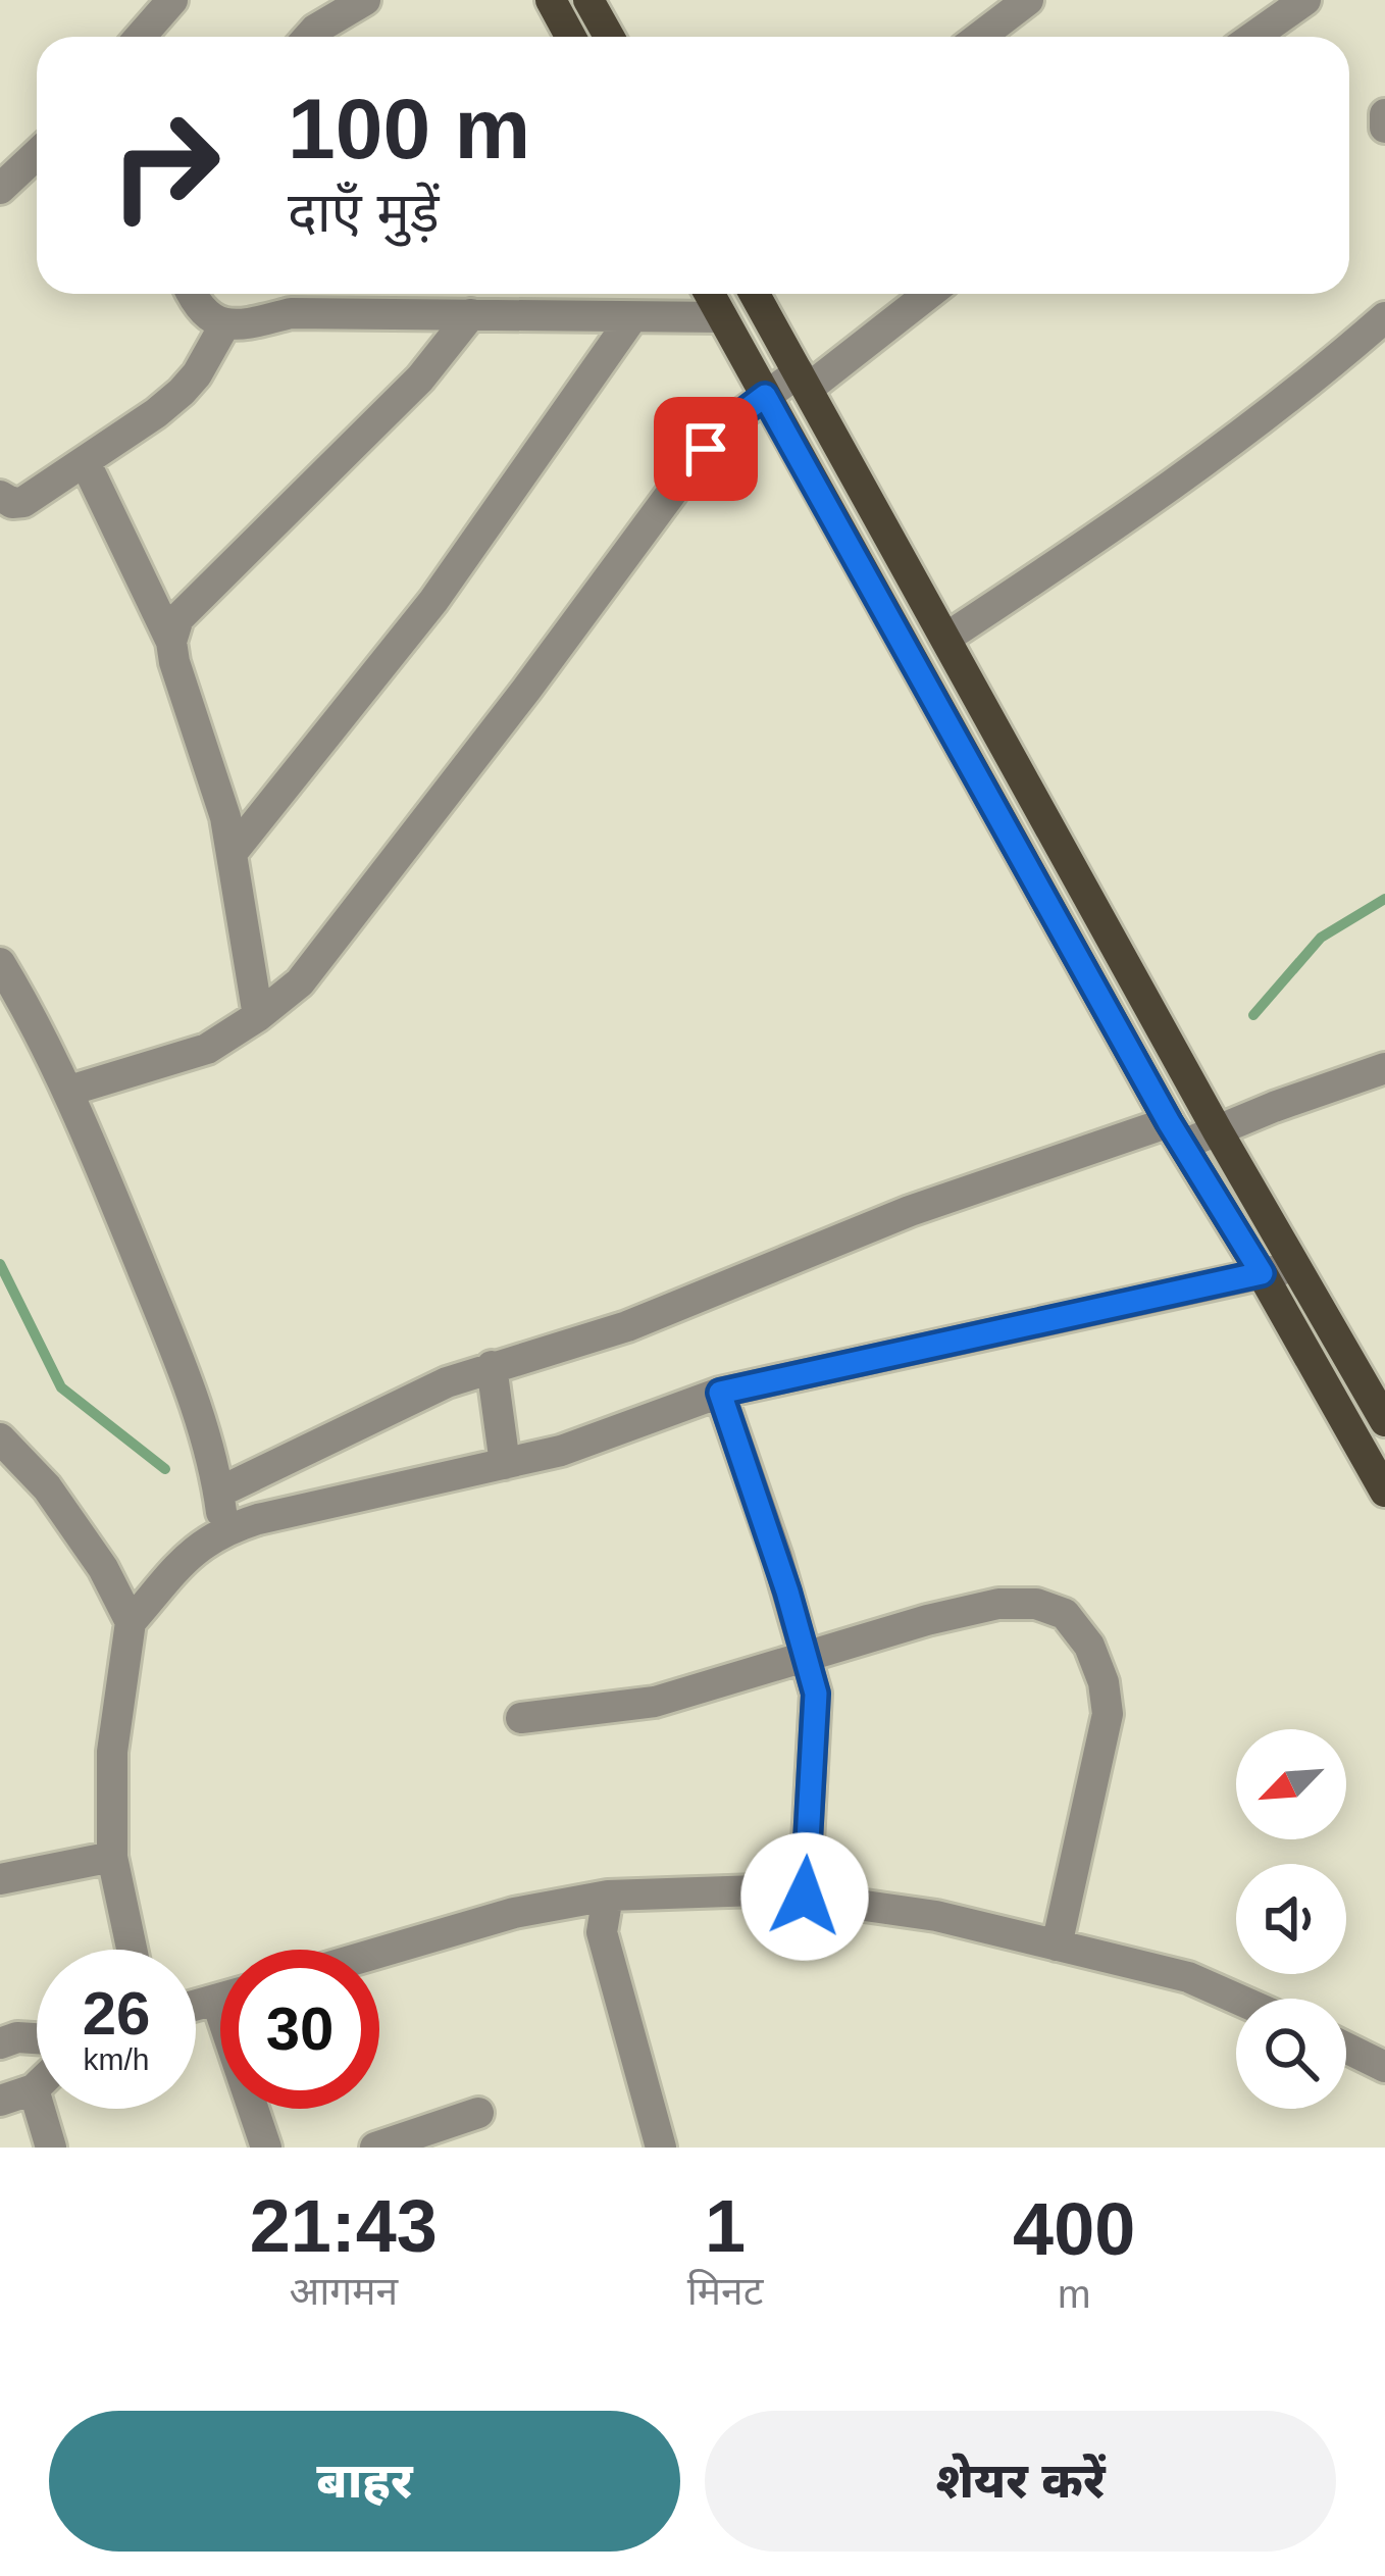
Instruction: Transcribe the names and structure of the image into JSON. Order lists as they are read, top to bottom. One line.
{"north":"bottom left","page":{"turn":["100 m","दाएँ मुड़ें"],"speed":"26 km/h","limit":"30","eta":["21:43","आगमन","1","मिनट","400","m"],"buttons":["बाहर","शेयर करें"]}}
